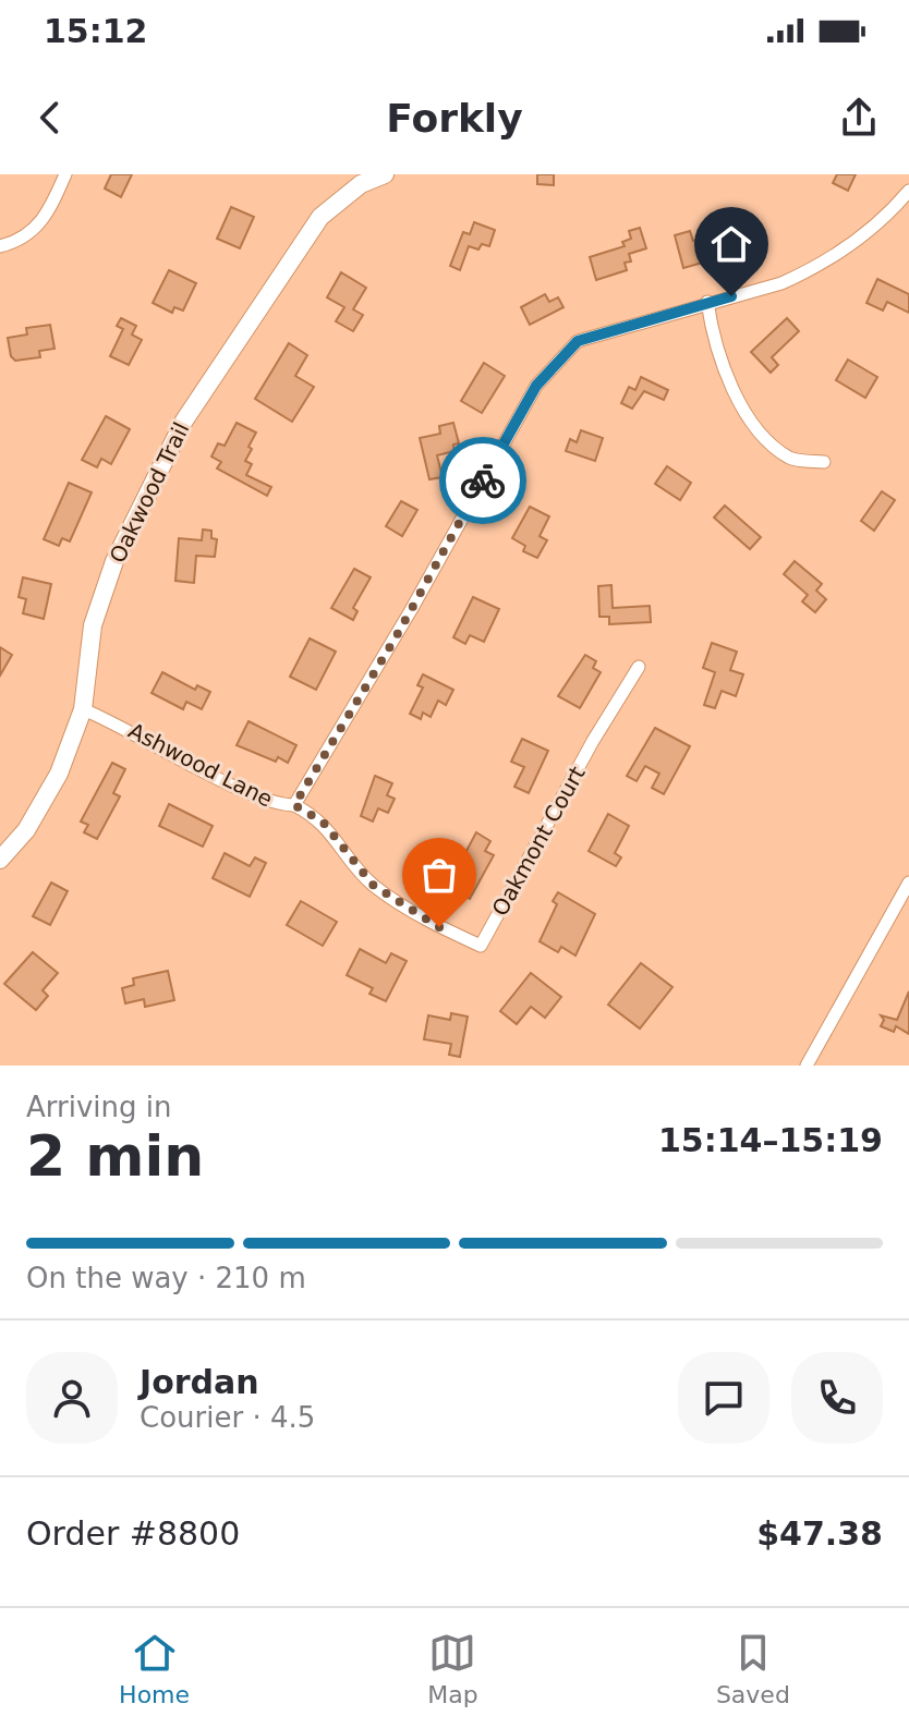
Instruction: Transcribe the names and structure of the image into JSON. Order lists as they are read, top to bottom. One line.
{"streets":{"street":["Oakwood Trail","Ashwood Lane","Oakmont Court"]},"crossings":[["Oakwood Trail","Ashwood Lane"],["Ashwood Lane","Oakmont Court"]],"page":{"status":"15:12","header":"Forkly","heading":["2 min","Arriving in","15:14–15:19"],"panel":["Jordan","Courier · 4.5","Order #8800","$47.38"],"bar":"On the way · 210 m","tabs":["Home","Map","Saved"]}}
